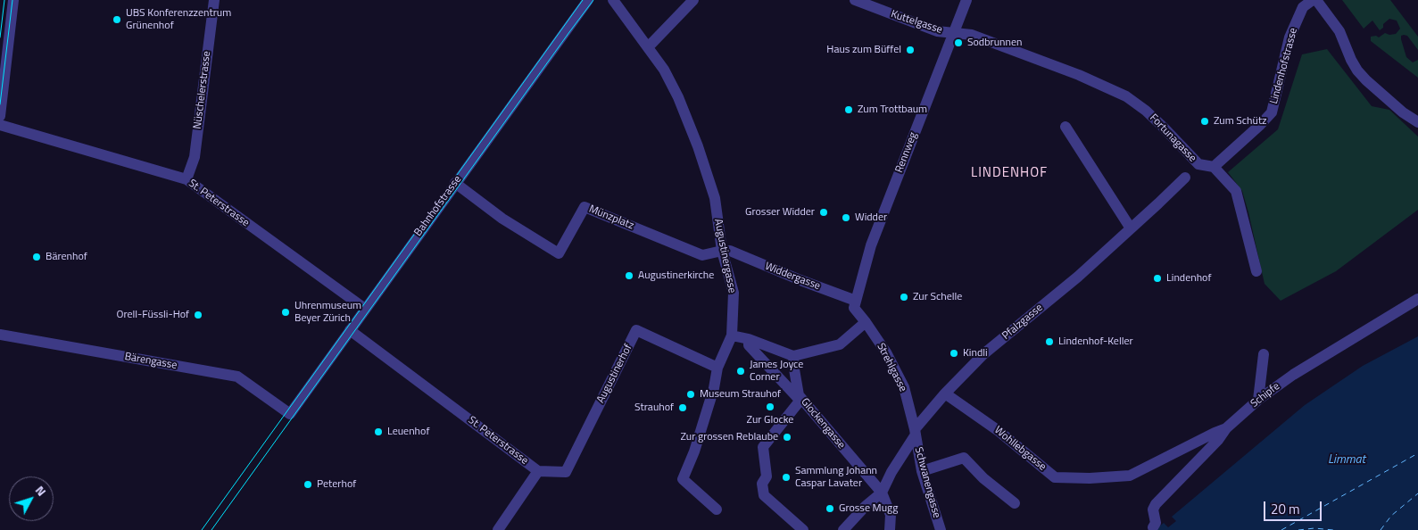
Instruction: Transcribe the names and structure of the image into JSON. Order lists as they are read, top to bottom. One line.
{"streets":{"street":["Kuttelgasse","Lindenhofstrasse","Nüschelerstrasse","Fortunagasse","Rennweg","St. Peterstrasse","Bahnhofstrasse","Münzplatz","Augustinergasse","Widdergasse","Pfalzgasse","Bärengasse","Strehlgasse","Augustinerhof","Schipfe","Glockengasse","Wohllebgasse","Schwanengasse"]},"crossings":[["Kuttelgasse","Fortunagasse"],["Kuttelgasse","Rennweg"],["Lindenhofstrasse","Fortunagasse"],["Nüschelerstrasse","St. Peterstrasse"],["Fortunagasse","Rennweg"],["Rennweg","Widdergasse"],["Rennweg","Strehlgasse"],["St. Peterstrasse","Bahnhofstrasse"],["St. Peterstrasse","Augustinerhof"],["Bahnhofstrasse","Münzplatz"],["Bahnhofstrasse","Bärengasse"],["Münzplatz","Augustinergasse"],["Münzplatz","Widdergasse"],["Augustinergasse","Widdergasse"],["Augustinergasse","Augustinerhof"],["Widdergasse","Strehlgasse"],["Pfalzgasse","Strehlgasse"],["Pfalzgasse","Wohllebgasse"],["Pfalzgasse","Schwanengasse"],["Strehlgasse","Schwanengasse"],["Schipfe","Wohllebgasse"]],"districts":["LINDENHOF"],"water":["Limmat"],"places":["UBS Konferenzzentrum Grünenhof","Sodbrunnen","Haus zum Büffel","Zum Trottbaum","Zum Schütz","Grosser Widder","Widder","Bärenhof","Augustinerkirche","Lindenhof","Zur Schelle","Uhrenmuseum Beyer Zürich","Orell-Füssli-Hof","Lindenhof-Keller","Kindli","James Joyce Corner","Museum Strauhof","Zur Glocke","Strauhof","Leuenhof","Zur grossen Reblaube","Sammlung Johann Caspar Lavater","Peterhof","Grosse Mugg"],"scale_bar":"20 m","north":"top right"}
